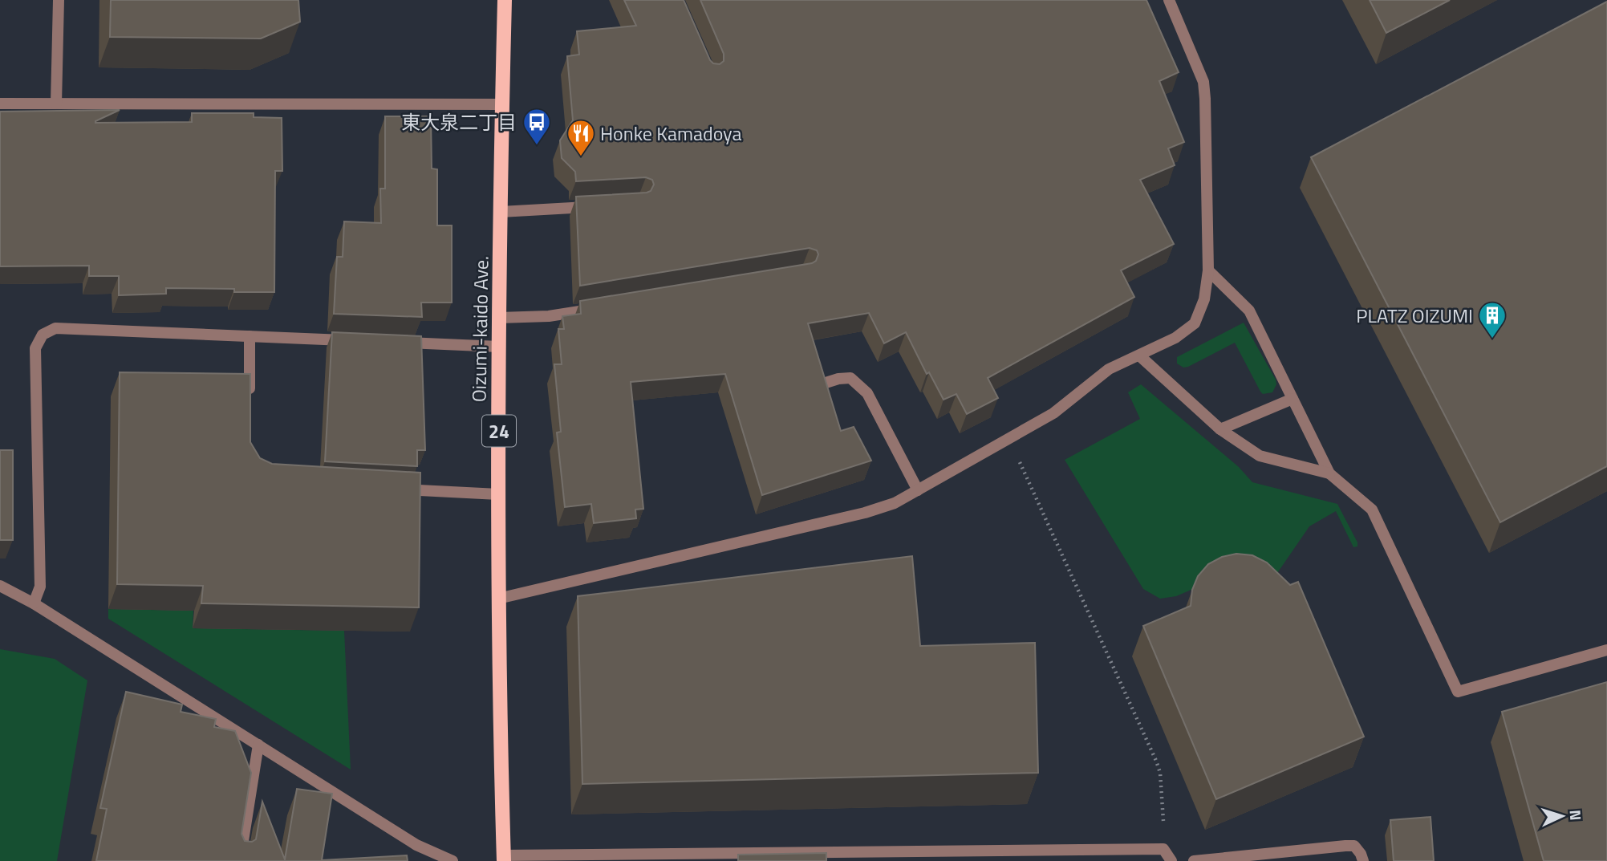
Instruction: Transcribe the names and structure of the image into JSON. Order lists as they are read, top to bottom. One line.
{"streets":{"main road":["Oizumi-kaido Ave.","24"]},"places":{"bus stop":["東大泉二丁目"],"restaurant":["Honke Kamadoya"],"building":["PLATZ OIZUMI"]},"north":"right"}
